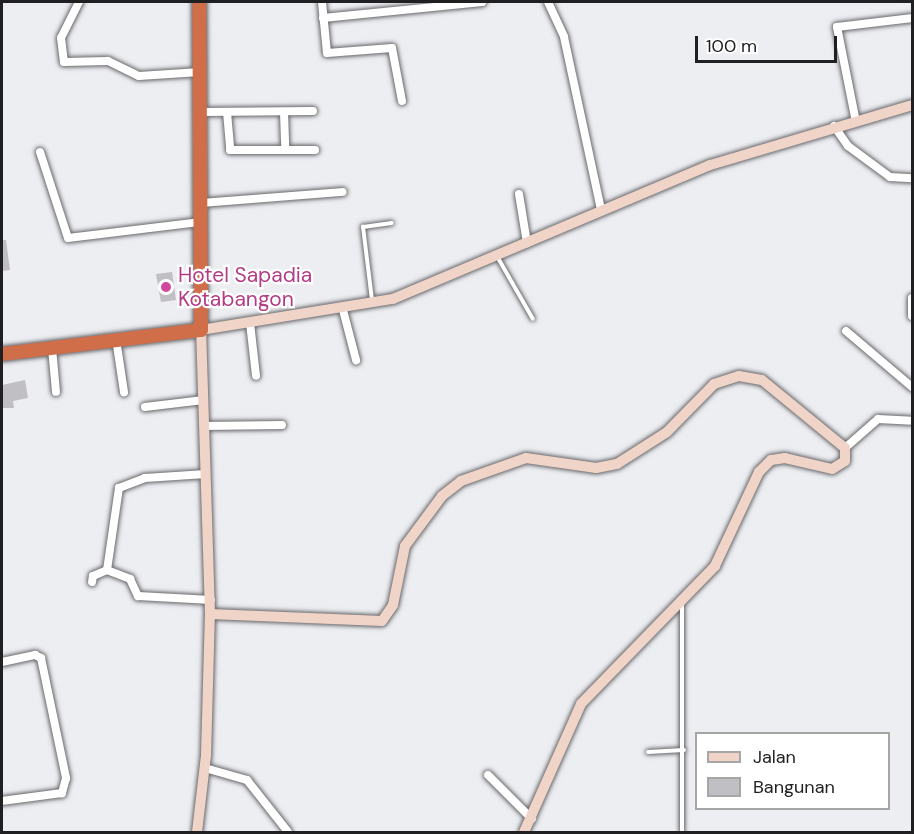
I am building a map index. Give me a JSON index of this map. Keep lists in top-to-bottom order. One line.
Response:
{"places":["Hotel Sapadia Kotabangon"],"legend":["Jalan","Bangunan"],"scale_bar":"100 m"}
